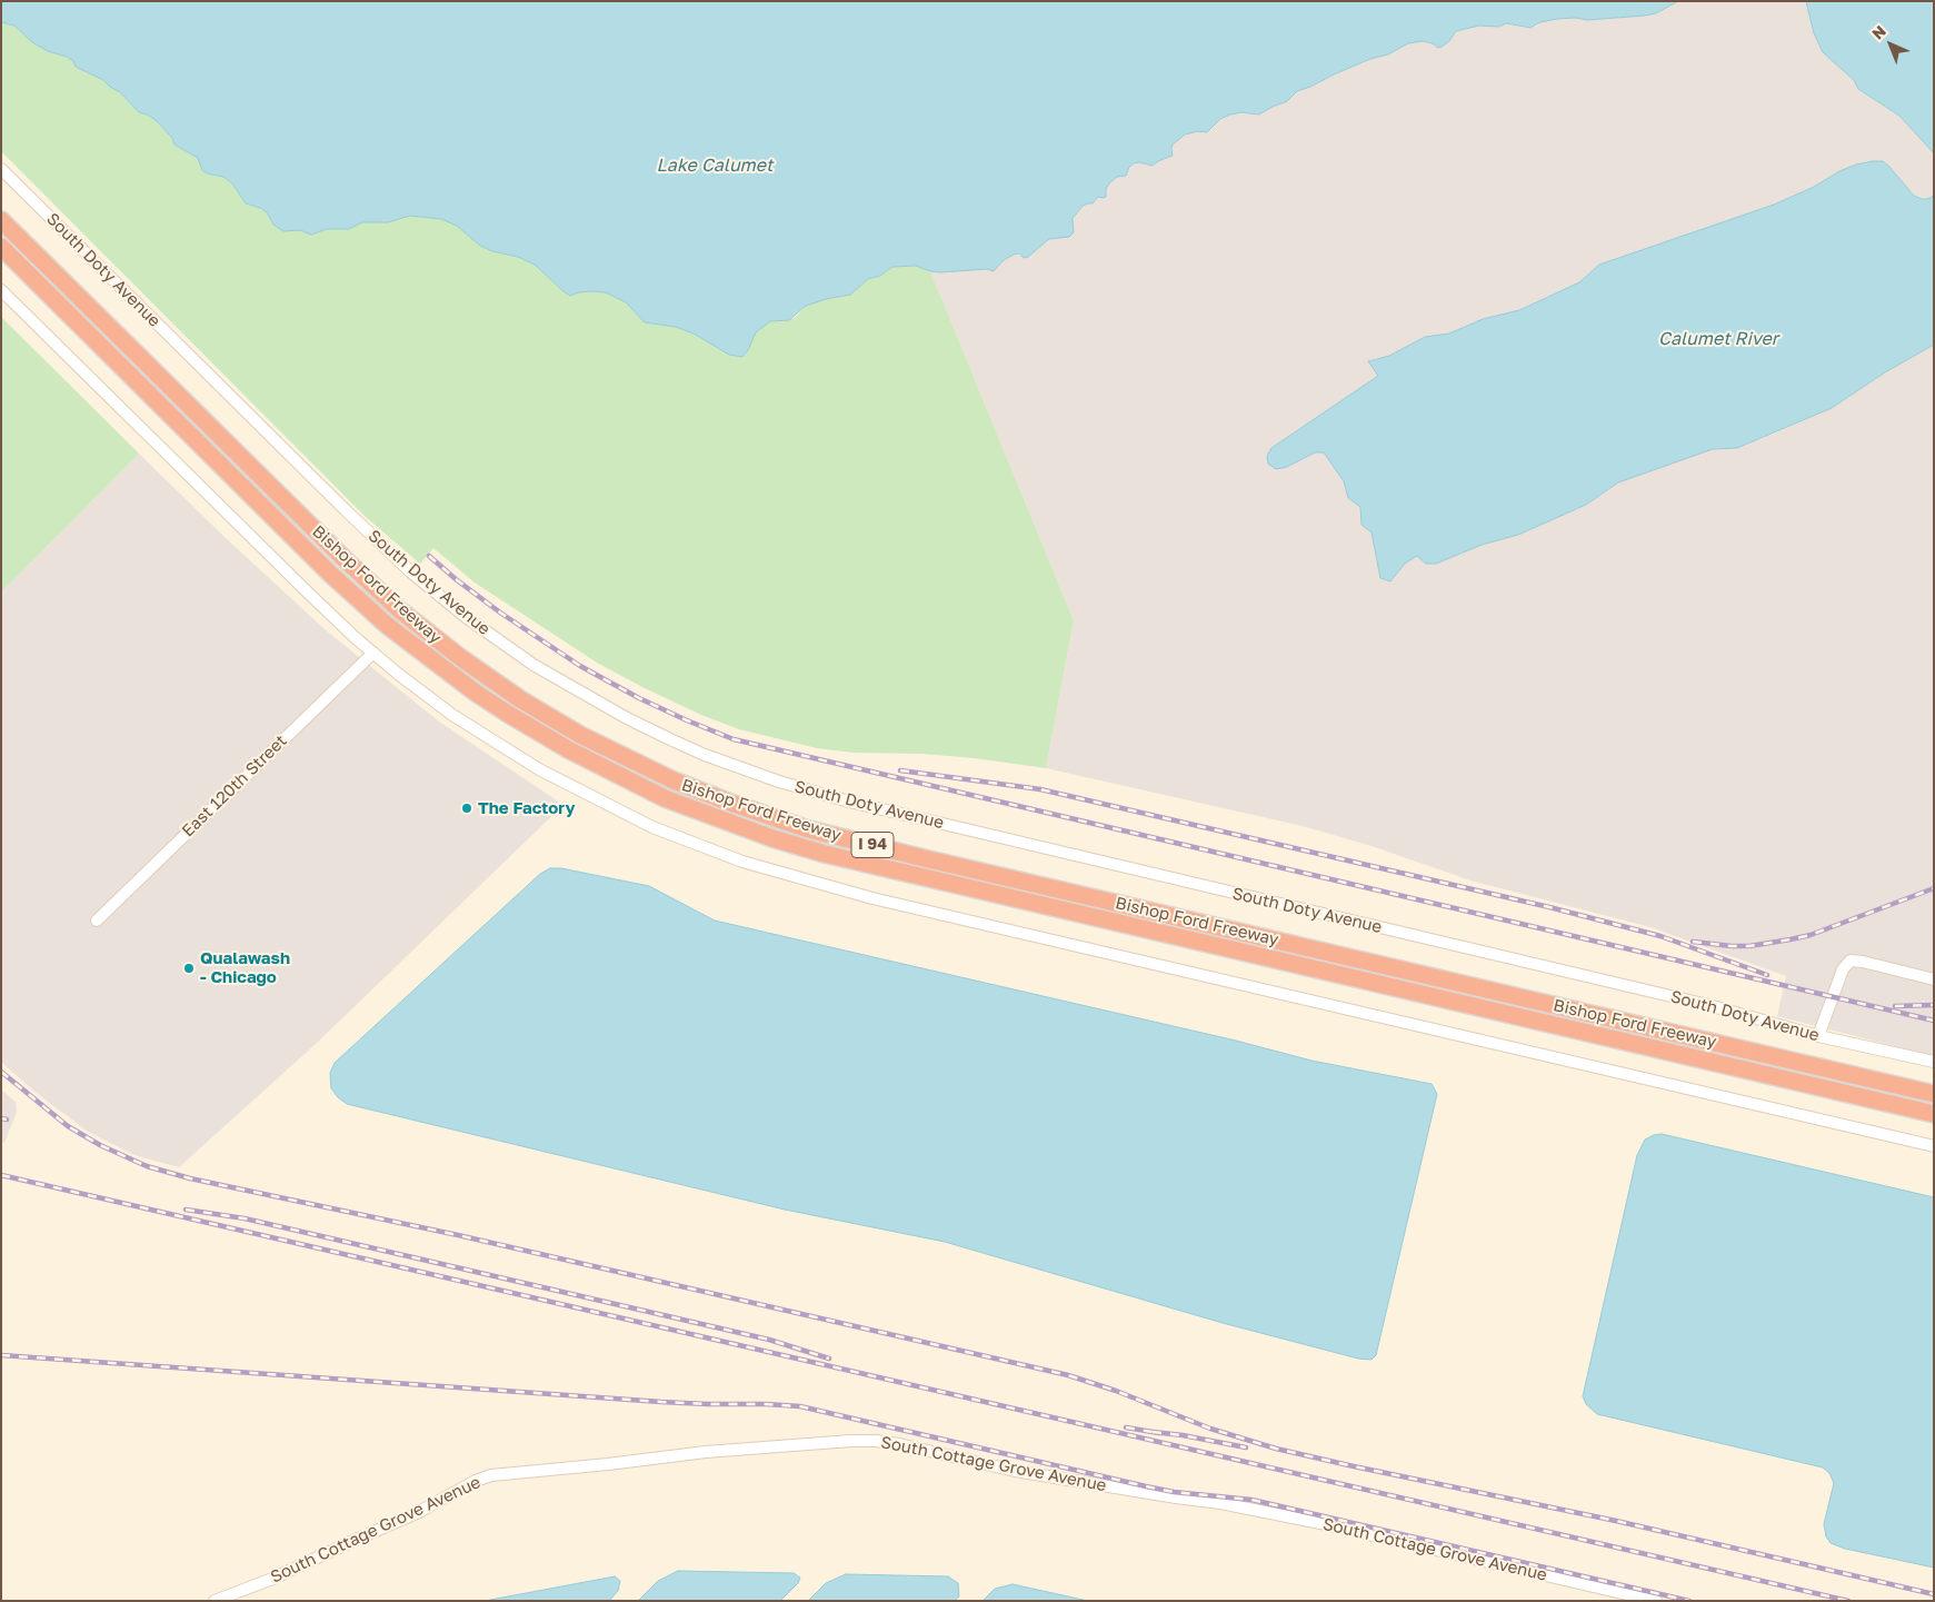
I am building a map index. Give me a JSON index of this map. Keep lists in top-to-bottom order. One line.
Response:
{"streets":{"highway":["Bishop Ford Freeway","I 94"],"street":["South Doty Avenue","East 120th Street","South Cottage Grove Avenue"]},"water":["Lake Calumet","Calumet River"],"places":["The Factory","Qualawash - Chicago"],"north":"top left"}
